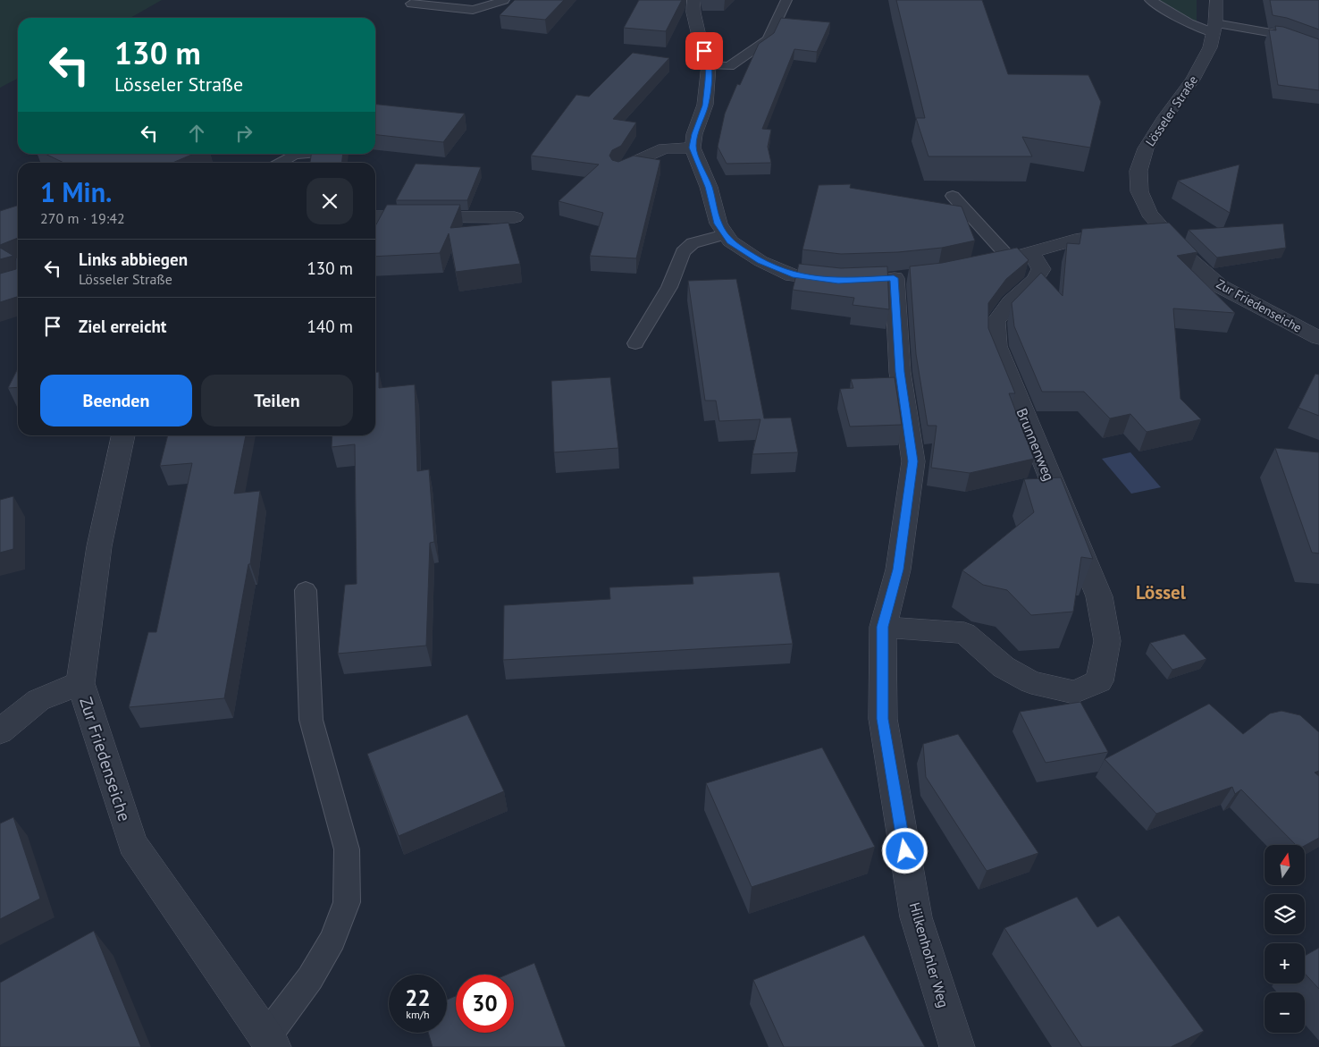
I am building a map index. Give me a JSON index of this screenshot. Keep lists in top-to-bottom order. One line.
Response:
{"streets":{"street":["Lösseler Straße","Zur Friedenseiche","Brunnenweg","Hilkenhohler Weg"]},"crossings":[["Lösseler Straße","Zur Friedenseiche"],["Brunnenweg","Hilkenhohler Weg"]],"districts":["Lössel"],"north":"top","page":{"turn":["130 m","Lösseler Straße"],"heading":["1 Min.","270 m · 19:42"],"list":[{"name":"Links abbiegen","note":"Lösseler Straße","value":"130 m"},{"name":"Ziel erreicht","value":"140 m"}],"buttons":["Beenden","Teilen"],"map_buttons":["+","−"],"speed":"22 km/h","limit":"30"}}
